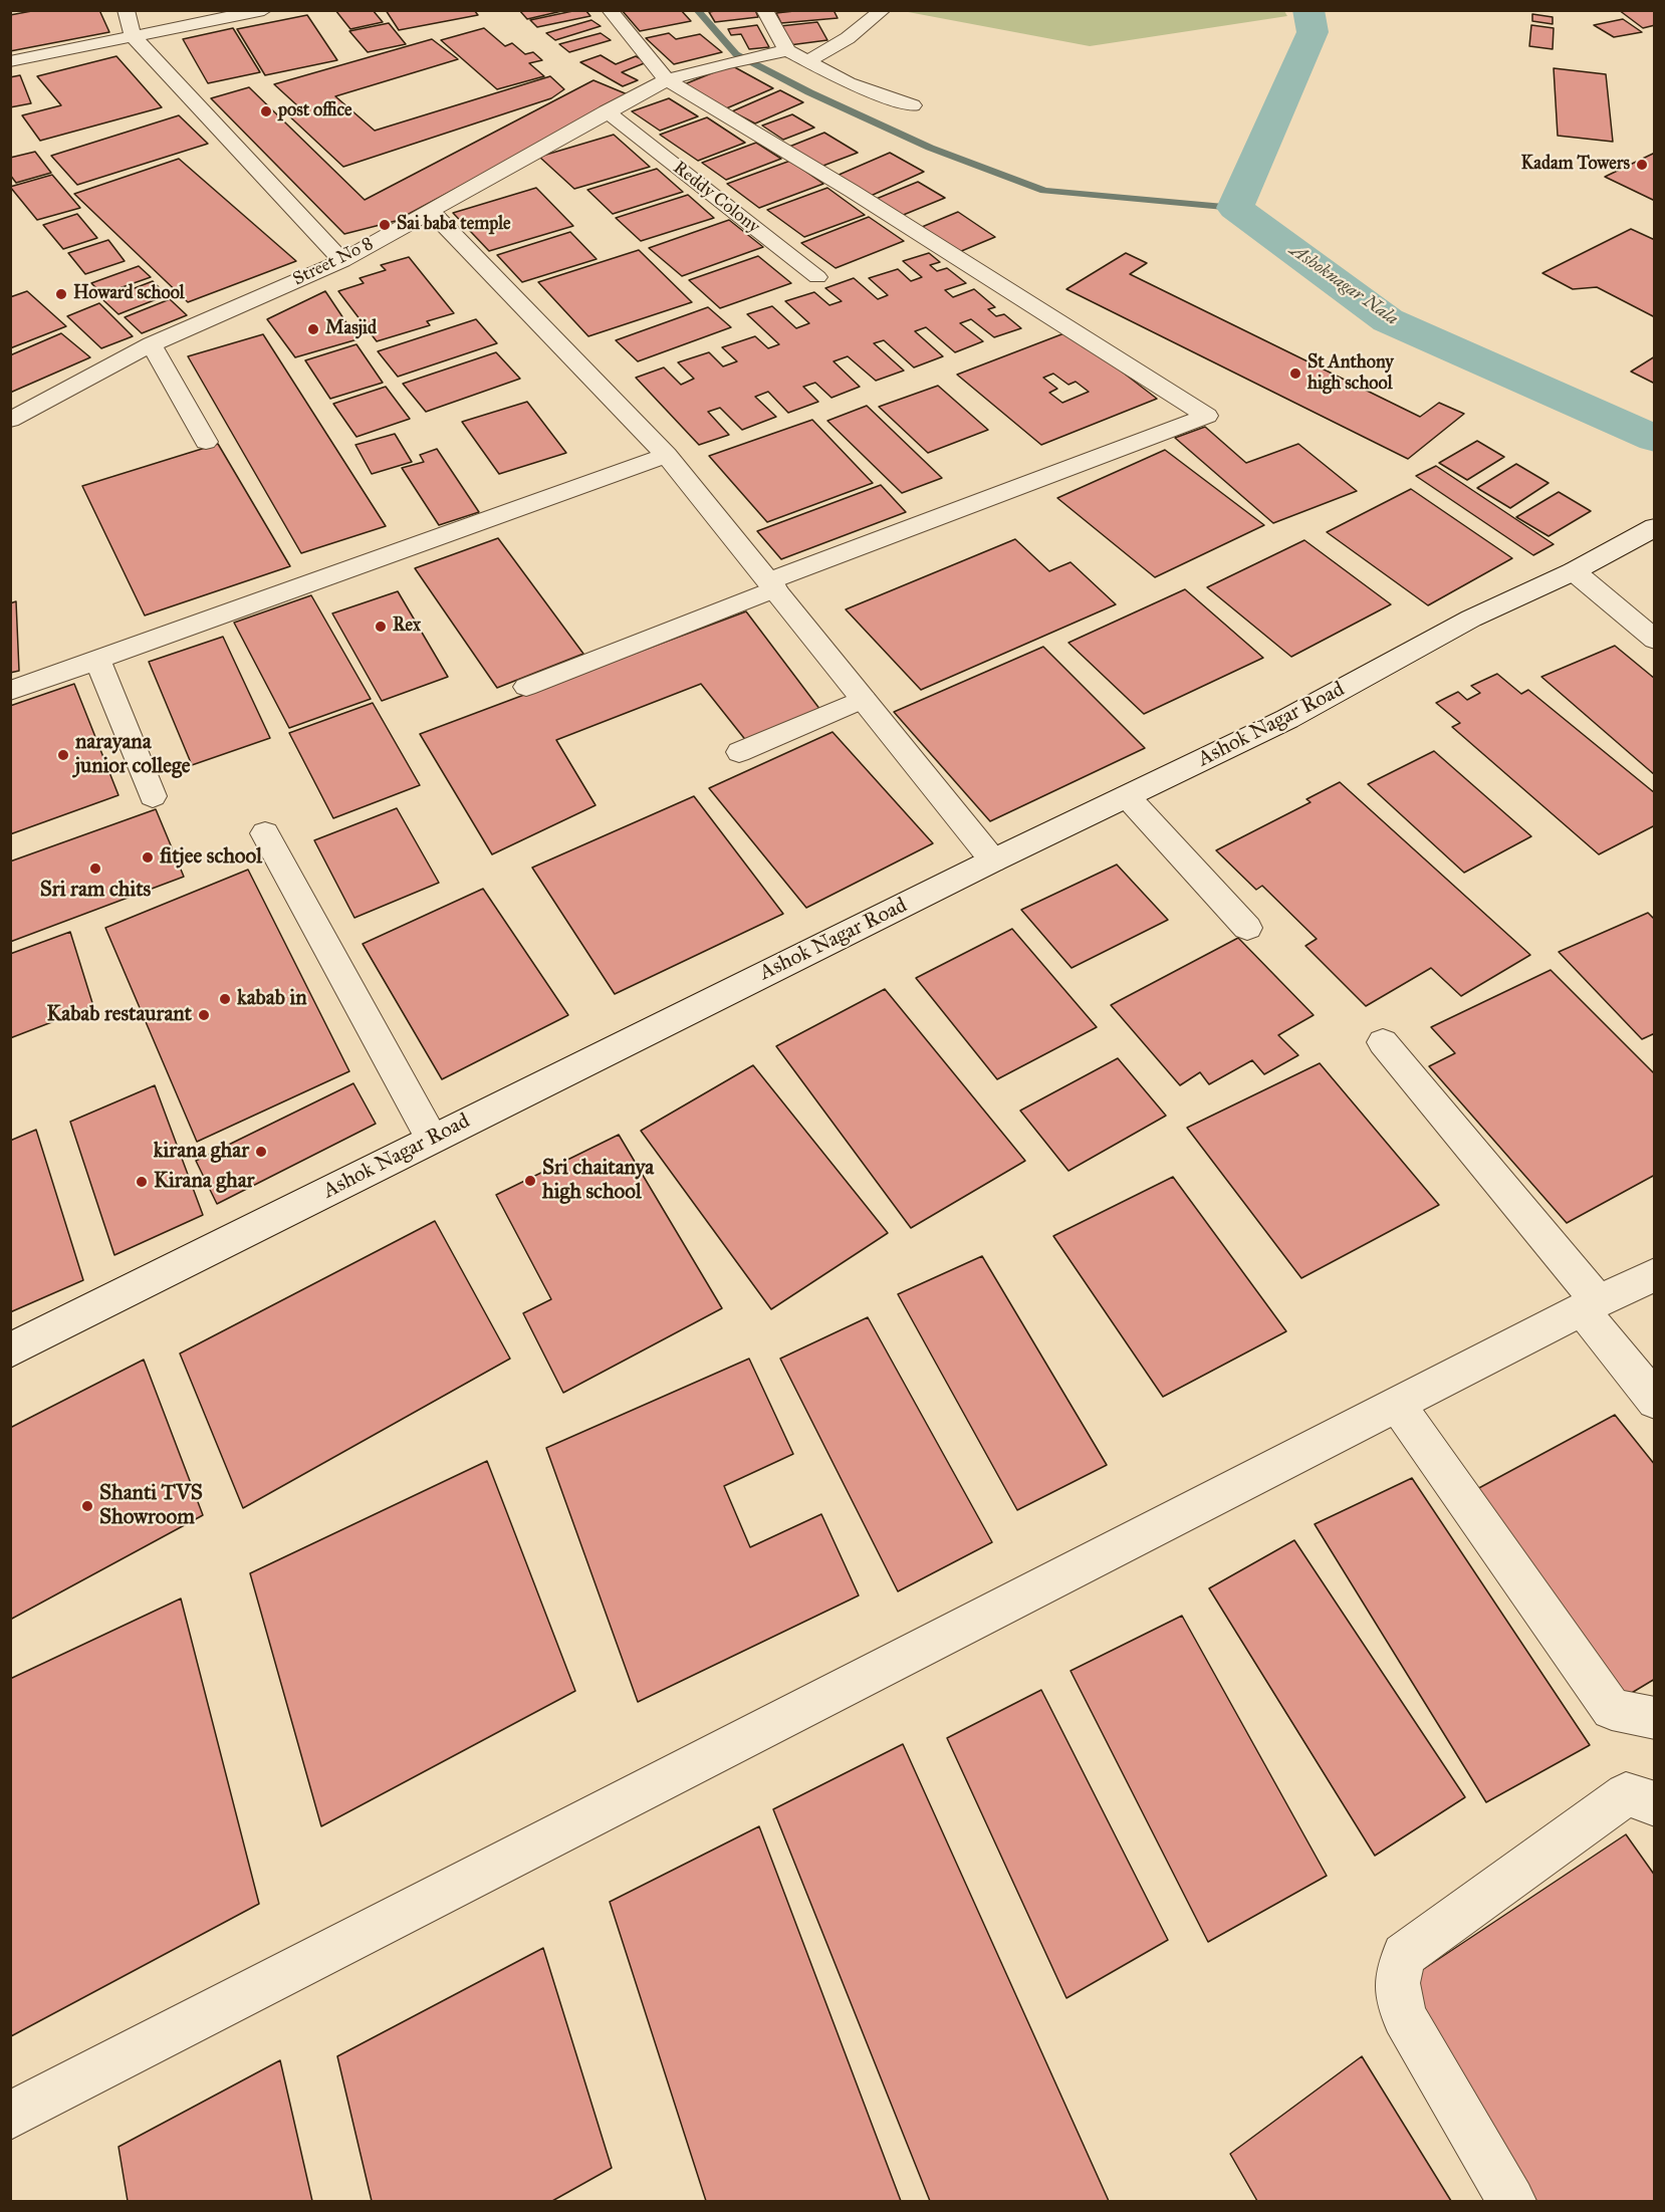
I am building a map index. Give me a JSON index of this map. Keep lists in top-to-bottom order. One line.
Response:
{"streets":{"street":["Street No 8","Ashok Nagar Road"],"lane":["Reddy Colony"]},"crossings":[["Reddy Colony","Street No 8"]],"water":["Ashoknagar Nala"],"places":["post office","Kadam Towers","Sai baba temple","Howard school","Masjid","St Anthony high school","Rex","narayana junior college","fitjee school","Sri ram chits","kabab in","Kabab restaurant","kirana ghar","Sri chaitanya high school","Kirana ghar","Shanti TVS Showroom"]}
